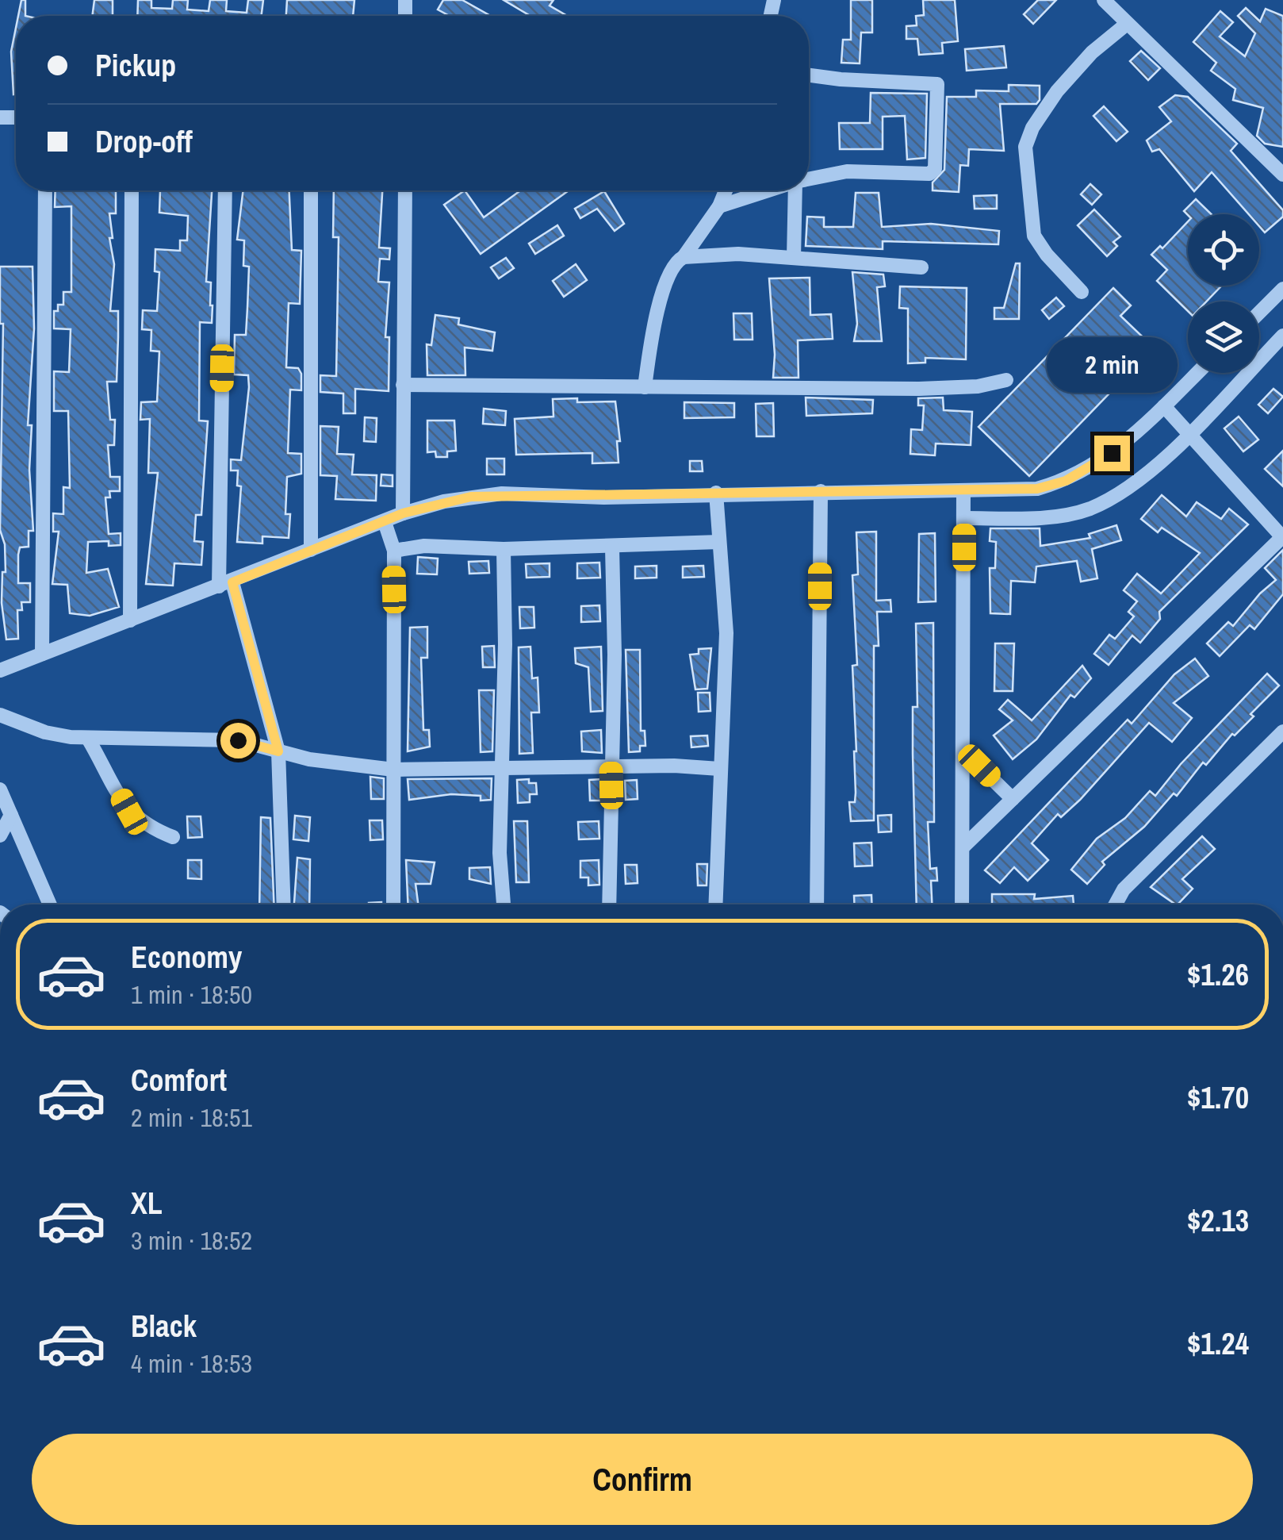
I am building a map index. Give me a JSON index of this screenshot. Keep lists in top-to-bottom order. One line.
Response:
{"page":{"banner":["Pickup","Drop-off"],"bubble":"2 min","list":[{"name":"Economy","note":"1 min · 18:50","value":"$1.26"},{"name":"Comfort","note":"2 min · 18:51","value":"$1.70"},{"name":"XL","note":"3 min · 18:52","value":"$2.13"},{"name":"Black","note":"4 min · 18:53","value":"$1.24"}],"buttons":"Confirm"}}
